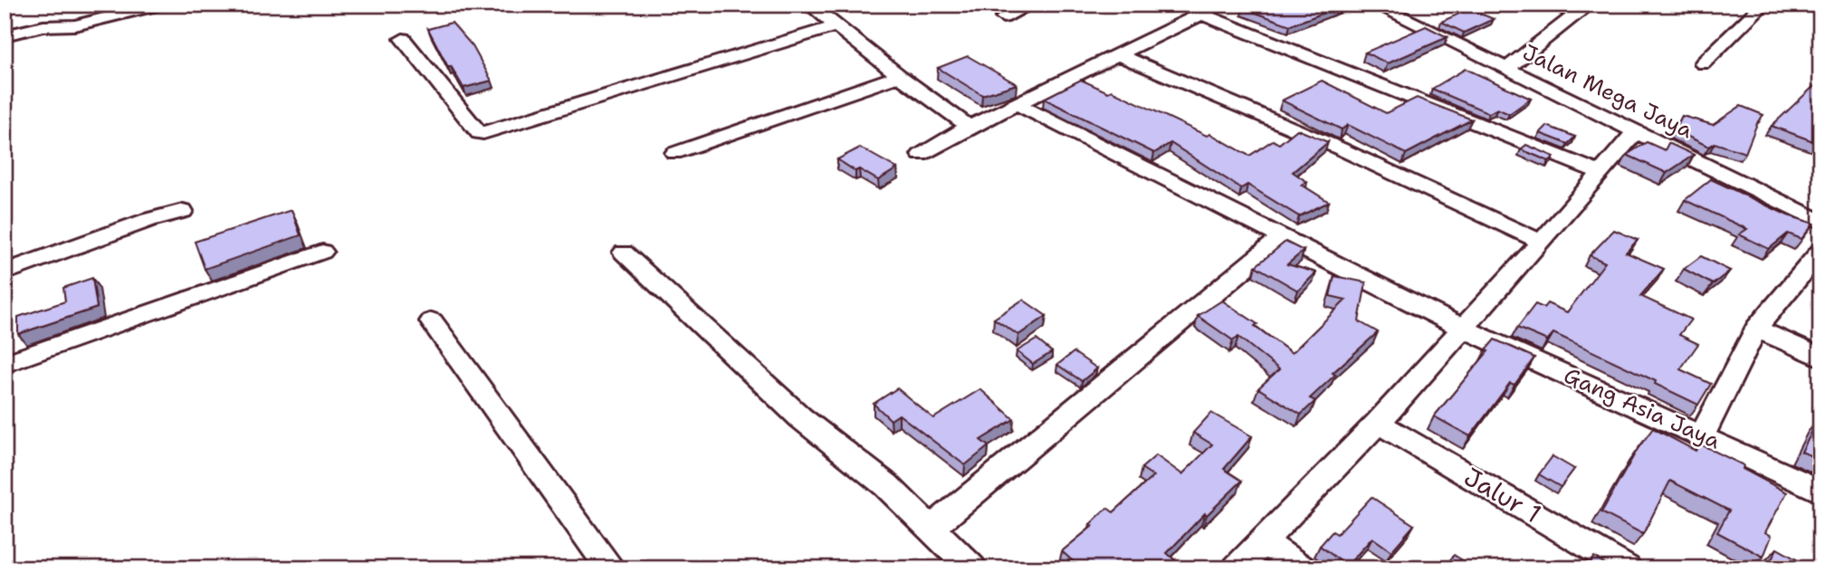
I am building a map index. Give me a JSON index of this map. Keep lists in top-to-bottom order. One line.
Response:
{"streets":{"street":["Jalan Mega Jaya","Gang Asia Jaya","Jalur 1"]}}
